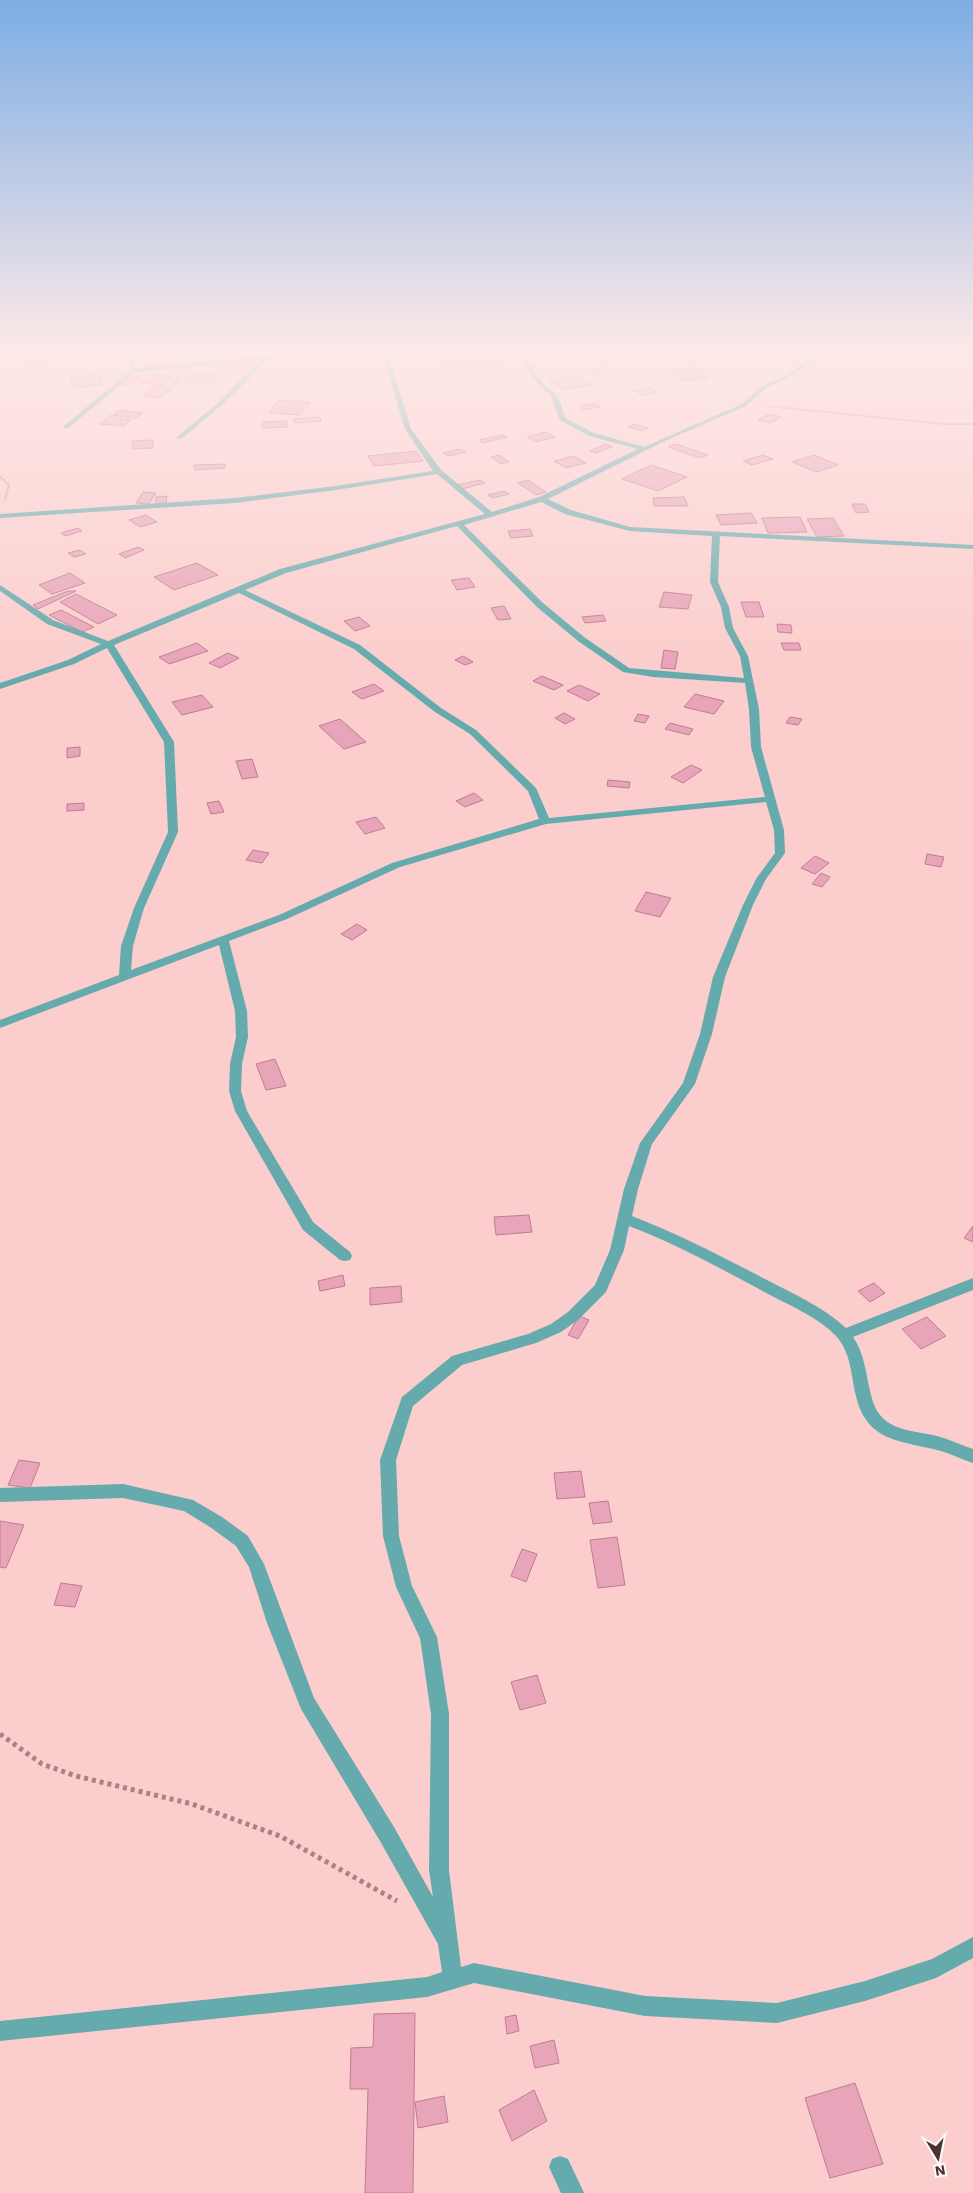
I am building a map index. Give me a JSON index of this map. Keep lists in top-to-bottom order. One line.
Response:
{"north":"bottom"}
